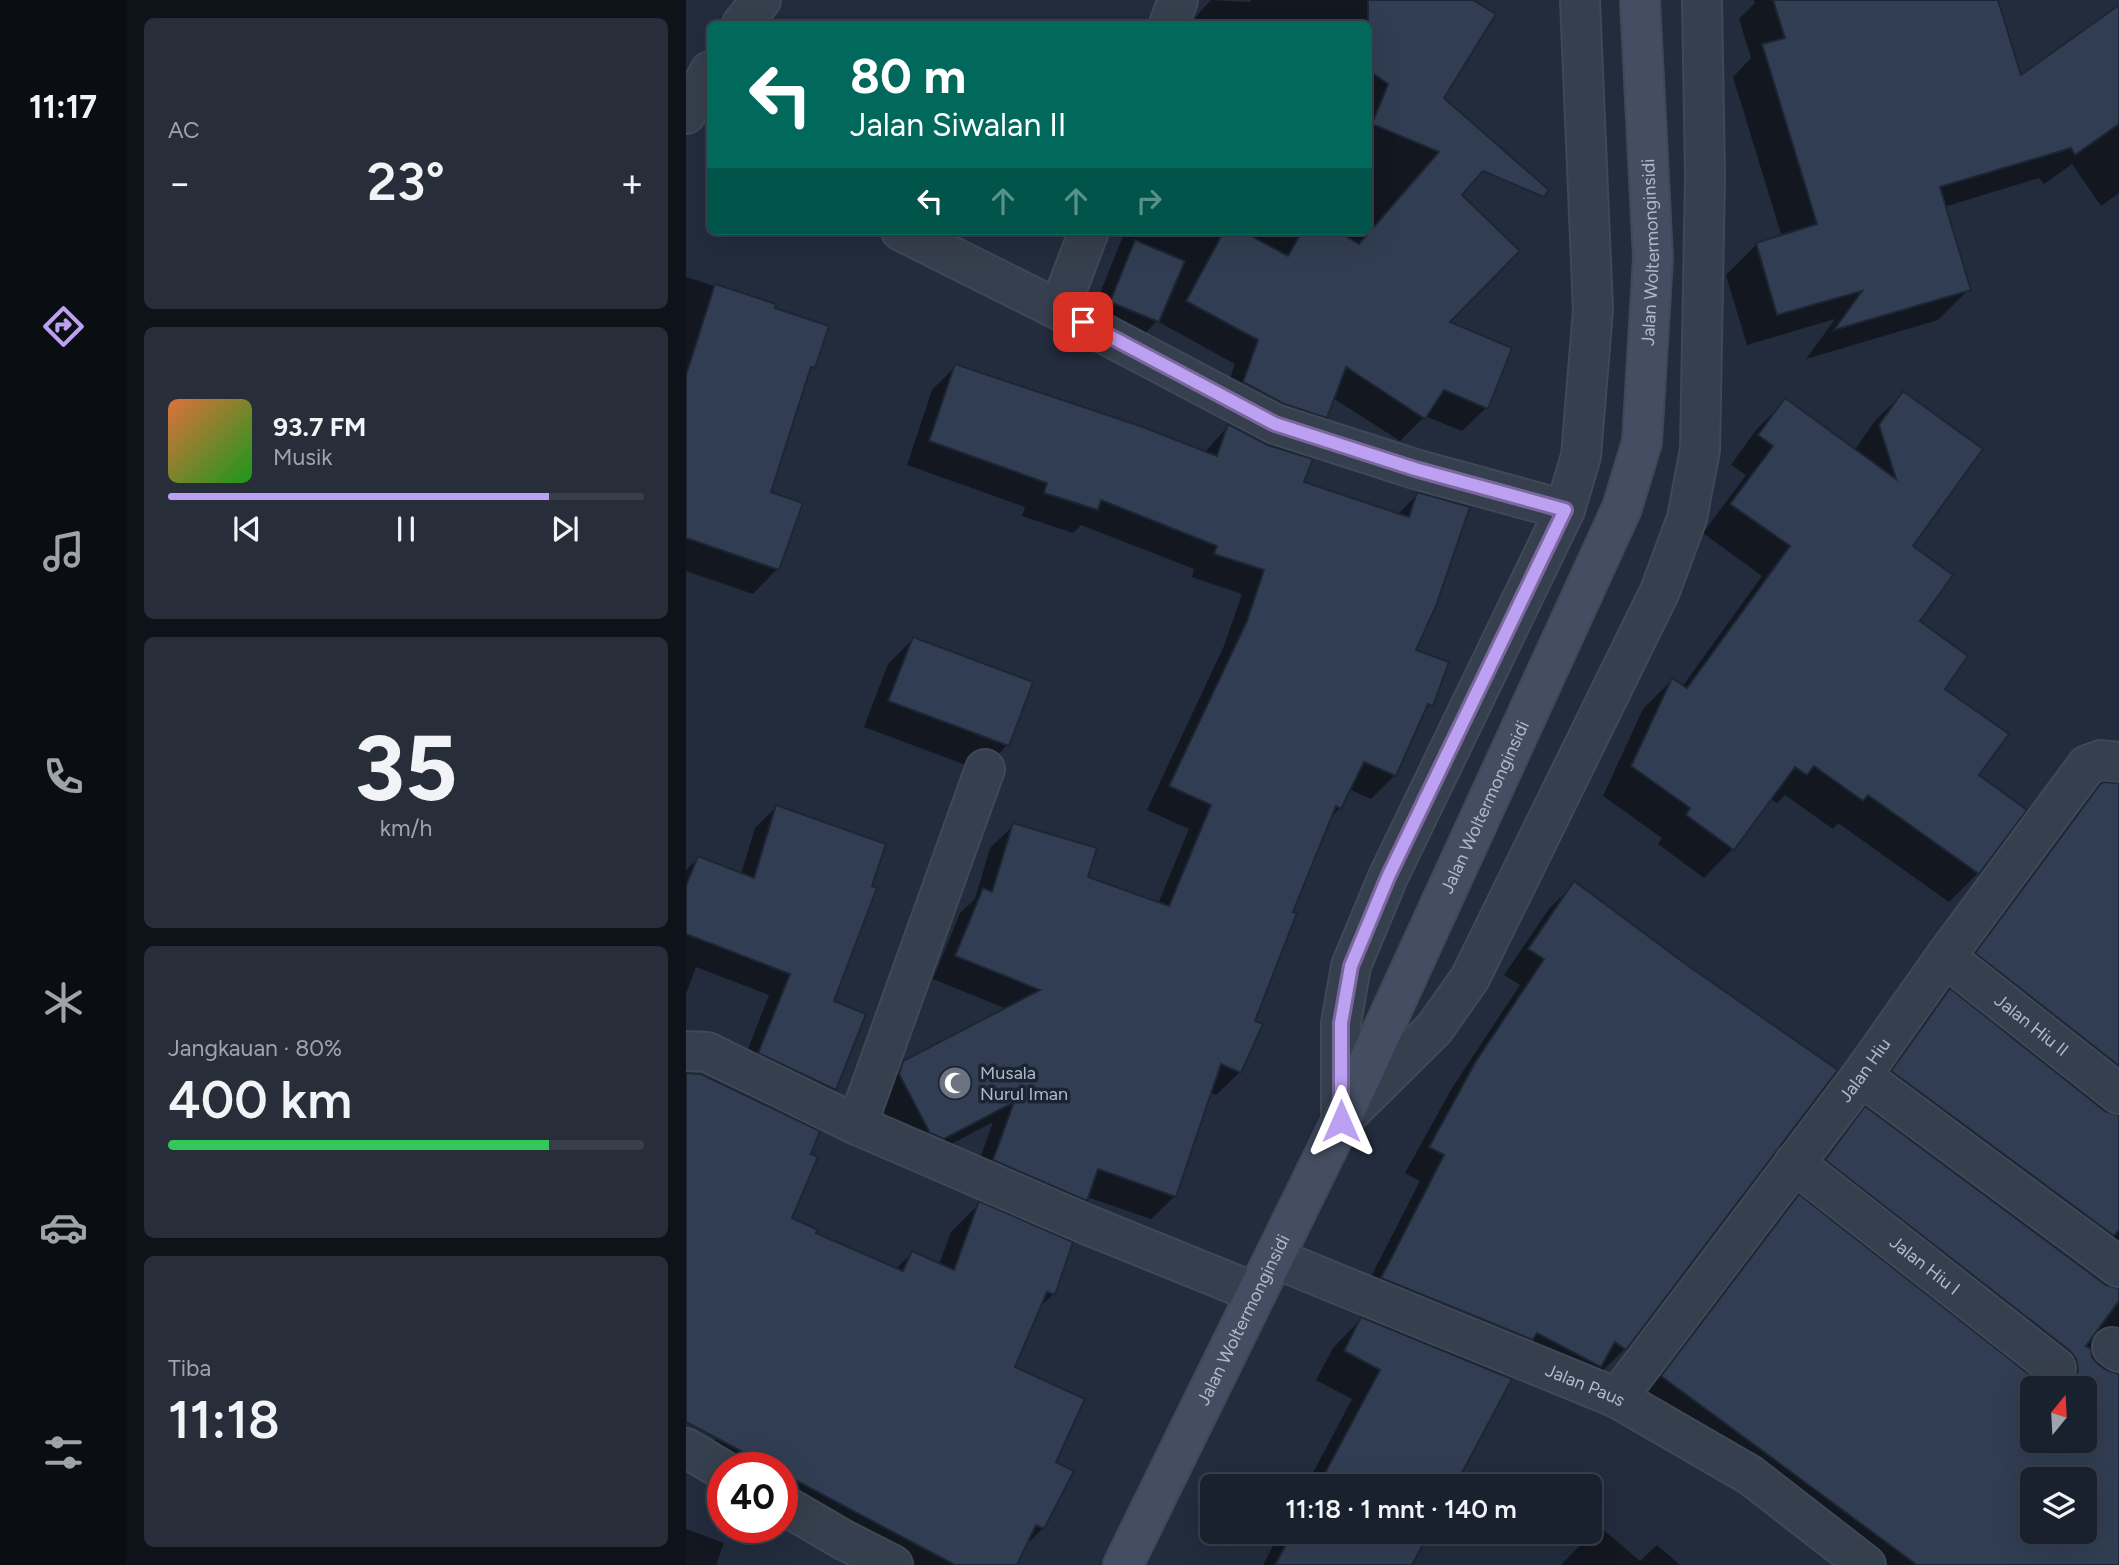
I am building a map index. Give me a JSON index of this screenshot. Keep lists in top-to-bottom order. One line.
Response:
{"streets":{"main road":["Jalan Woltermonginsidi"],"street":["Jalan Hiu II","Jalan Hiu","Jalan Hiu I","Jalan Paus"]},"crossings":[["Jalan Woltermonginsidi","Jalan Paus"],["Jalan Hiu II","Jalan Hiu"],["Jalan Hiu","Jalan Hiu I"],["Jalan Hiu","Jalan Paus"]],"places":{"mosque":["Musala Nurul Iman"]},"north":"top","page":{"tabs":"11:17","tile":["AC",["35","km/h"],["Jangkauan · 80%","400 km"],["Tiba","11:18"]],"turn":["80 m","Jalan Siwalan II"],"heat":["−","23°","+"],"song":["93.7 FM","Musik"],"limit":"40","trip":"11:18 · 1 mnt · 140 m"}}
